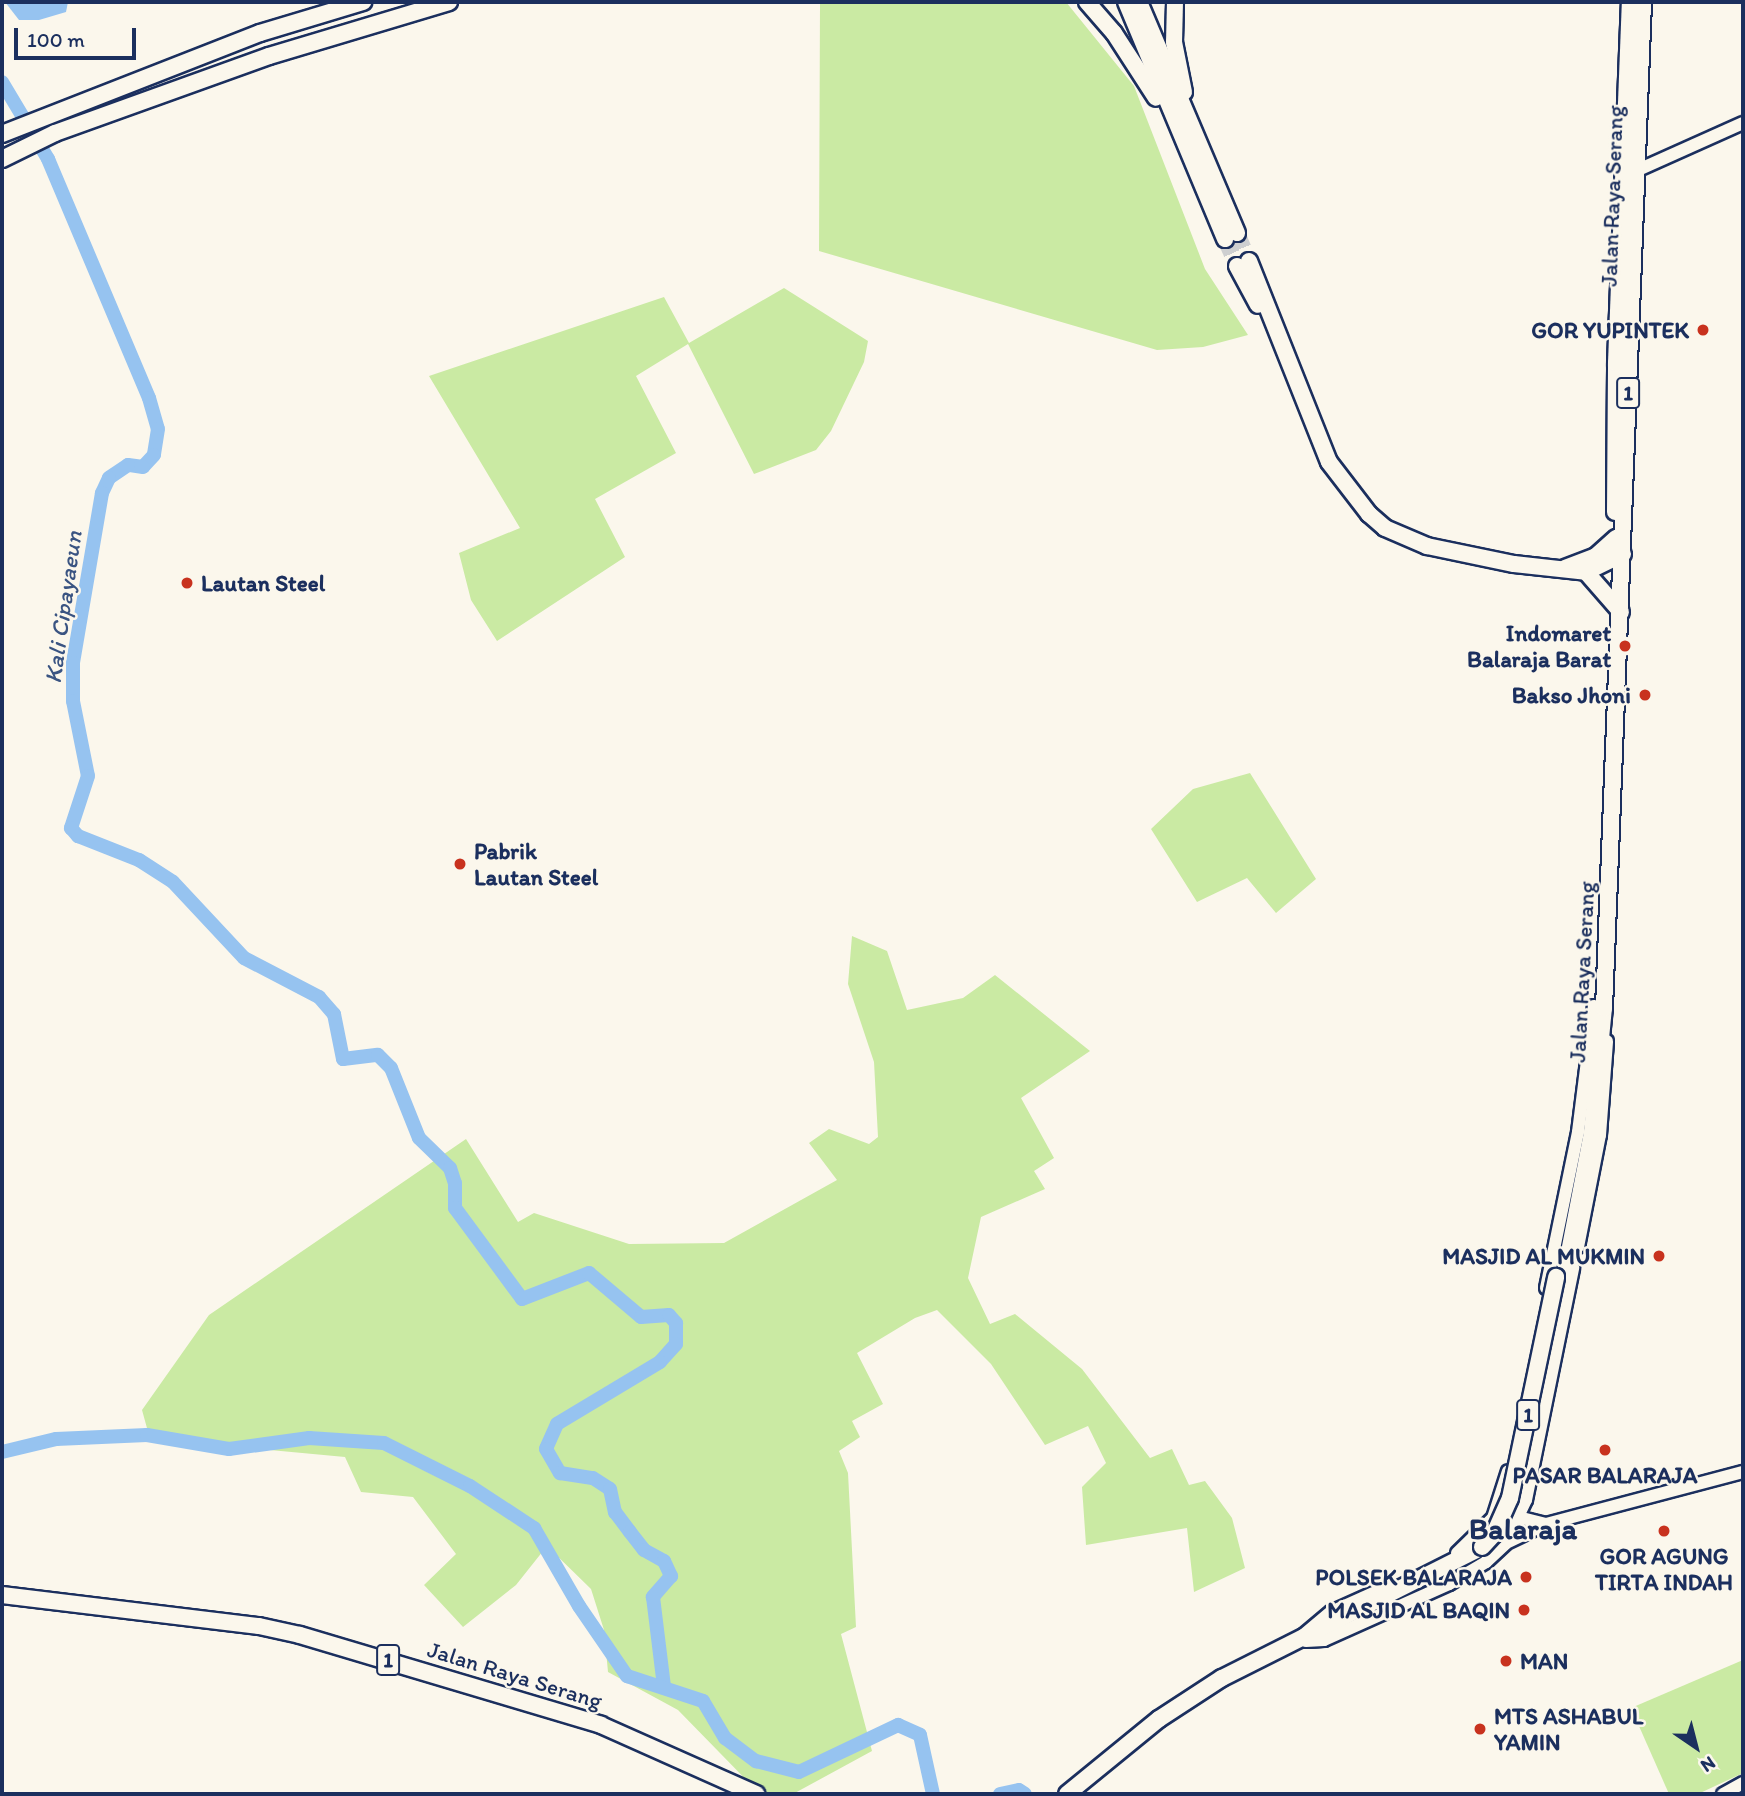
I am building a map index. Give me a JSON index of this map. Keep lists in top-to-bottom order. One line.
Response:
{"streets":{"highway":["Jalan Raya Serang","1"]},"districts":["Balaraja"],"water":["Kali Cipayaeun"],"places":["GOR YUPINTEK","Lautan Steel","Indomaret Balaraja Barat","Bakso Jhoni","Pabrik Lautan Steel","MASJID AL MUKMIN","PASAR BALARAJA","GOR AGUNG TIRTA INDAH","POLSEK BALARAJA","MASJID AL BAQIN","MAN","MTS ASHABUL YAMIN"],"scale_bar":"100 m","north":"bottom right"}
